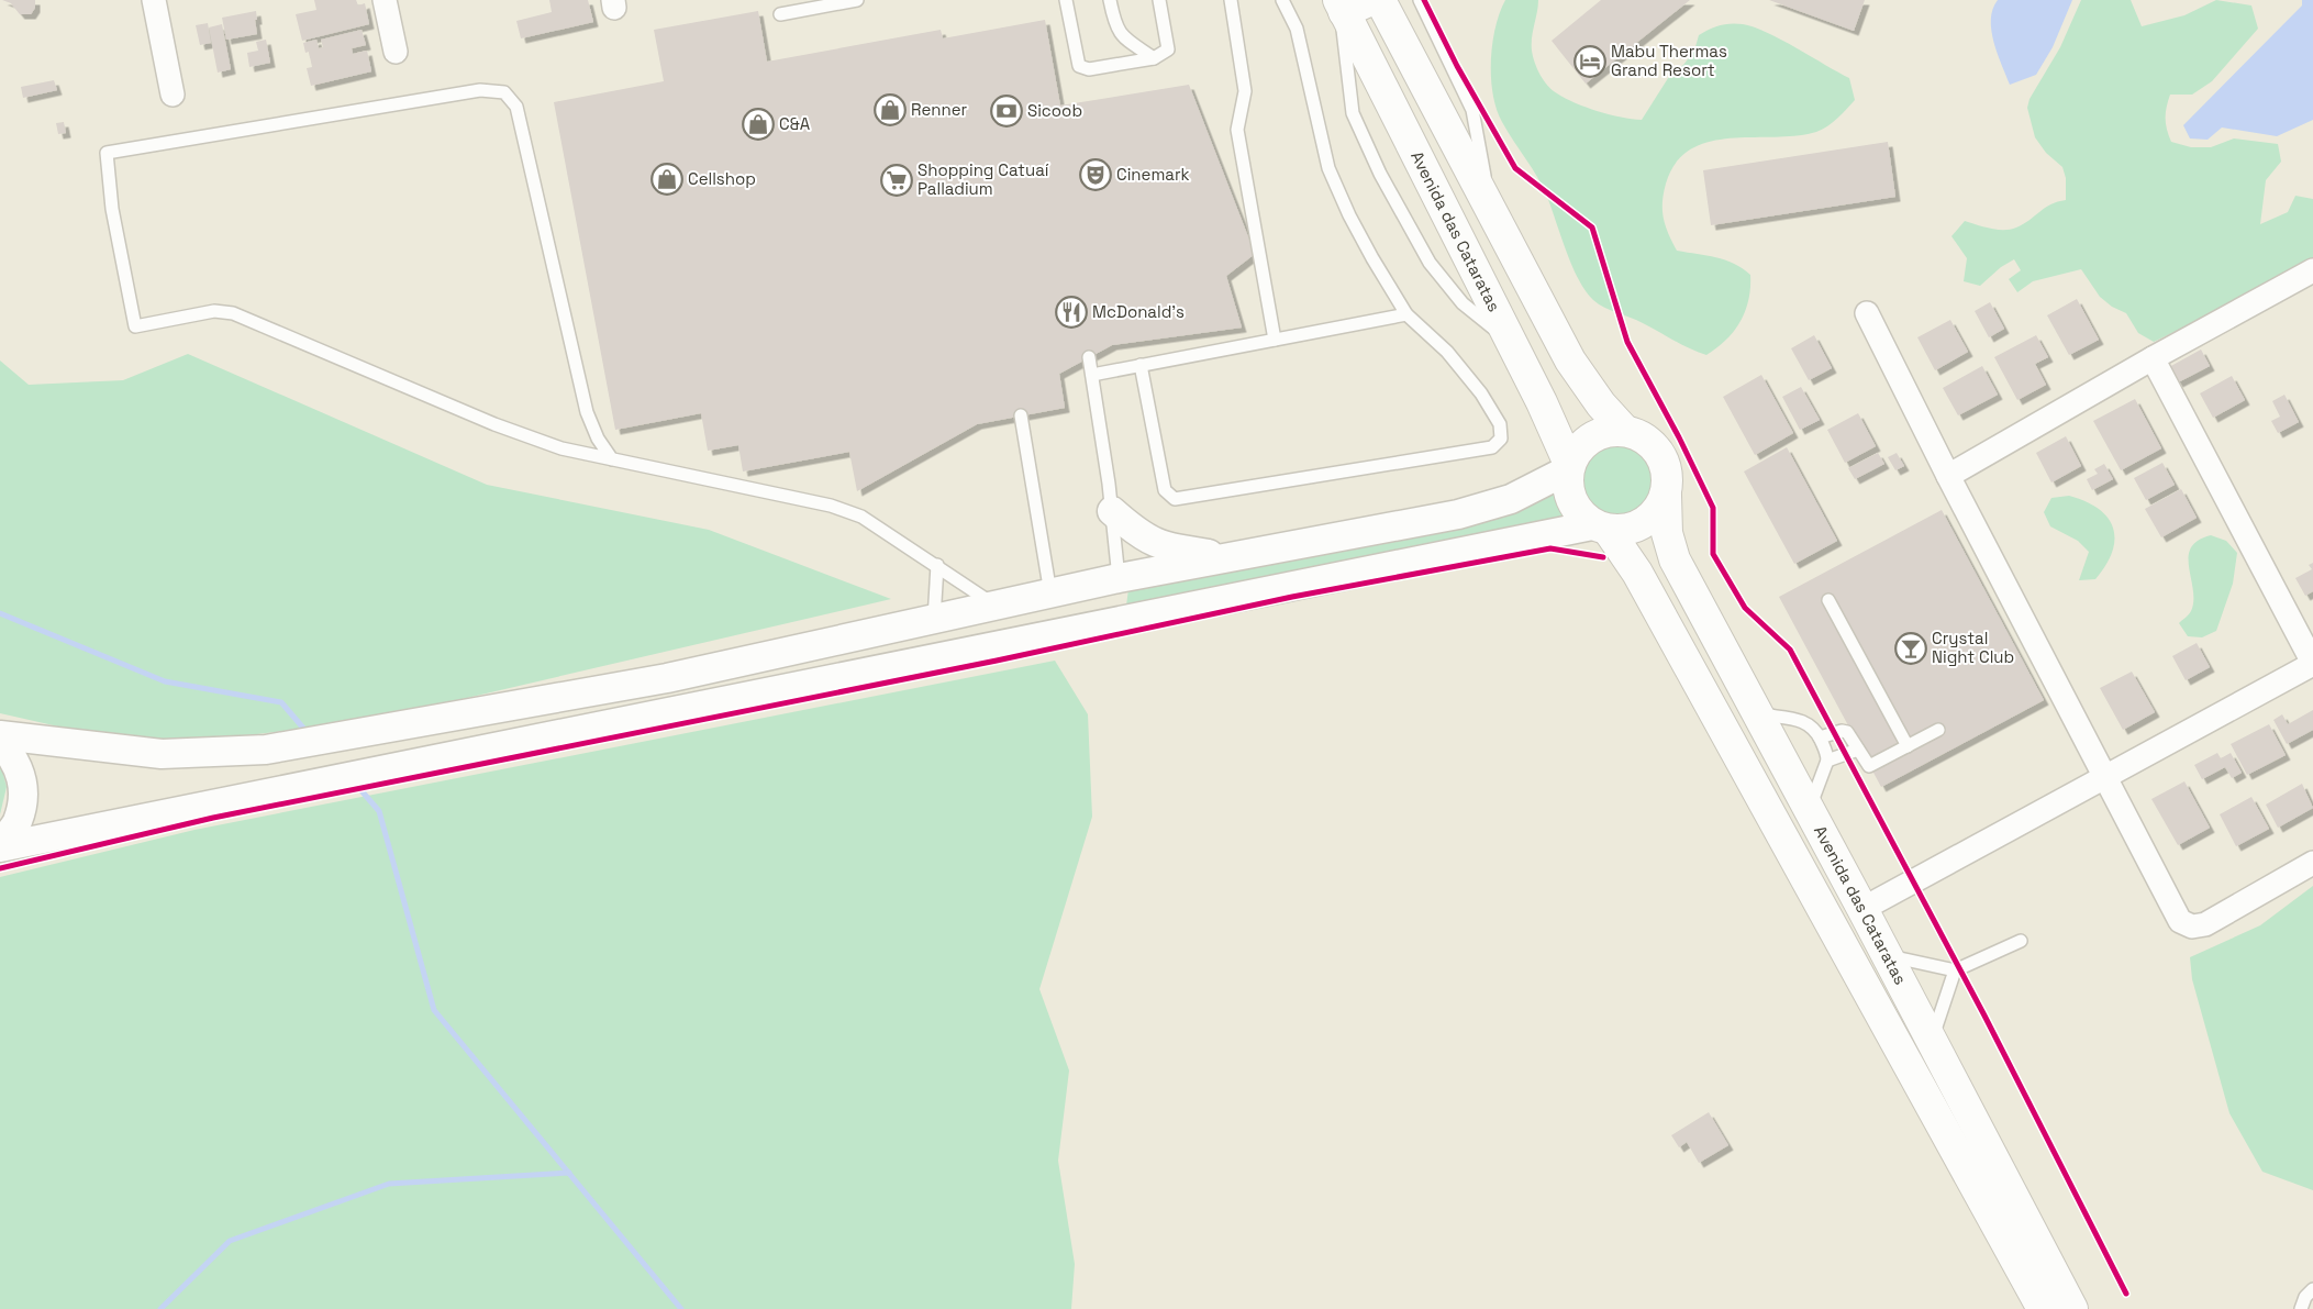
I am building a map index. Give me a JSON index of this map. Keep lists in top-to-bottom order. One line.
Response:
{"streets":{"main road":["Avenida das Cataratas"]},"places":{"hotel":["Mabu Thermas Grand Resort"],"shop":["Renner","C&A","Cellshop"],"bank":["Sicoob"],"theatre":["Cinemark"],"supermarket":["Shopping Catuaí Palladium"],"restaurant":["McDonald's"],"bar":["Crystal Night Club"]}}
